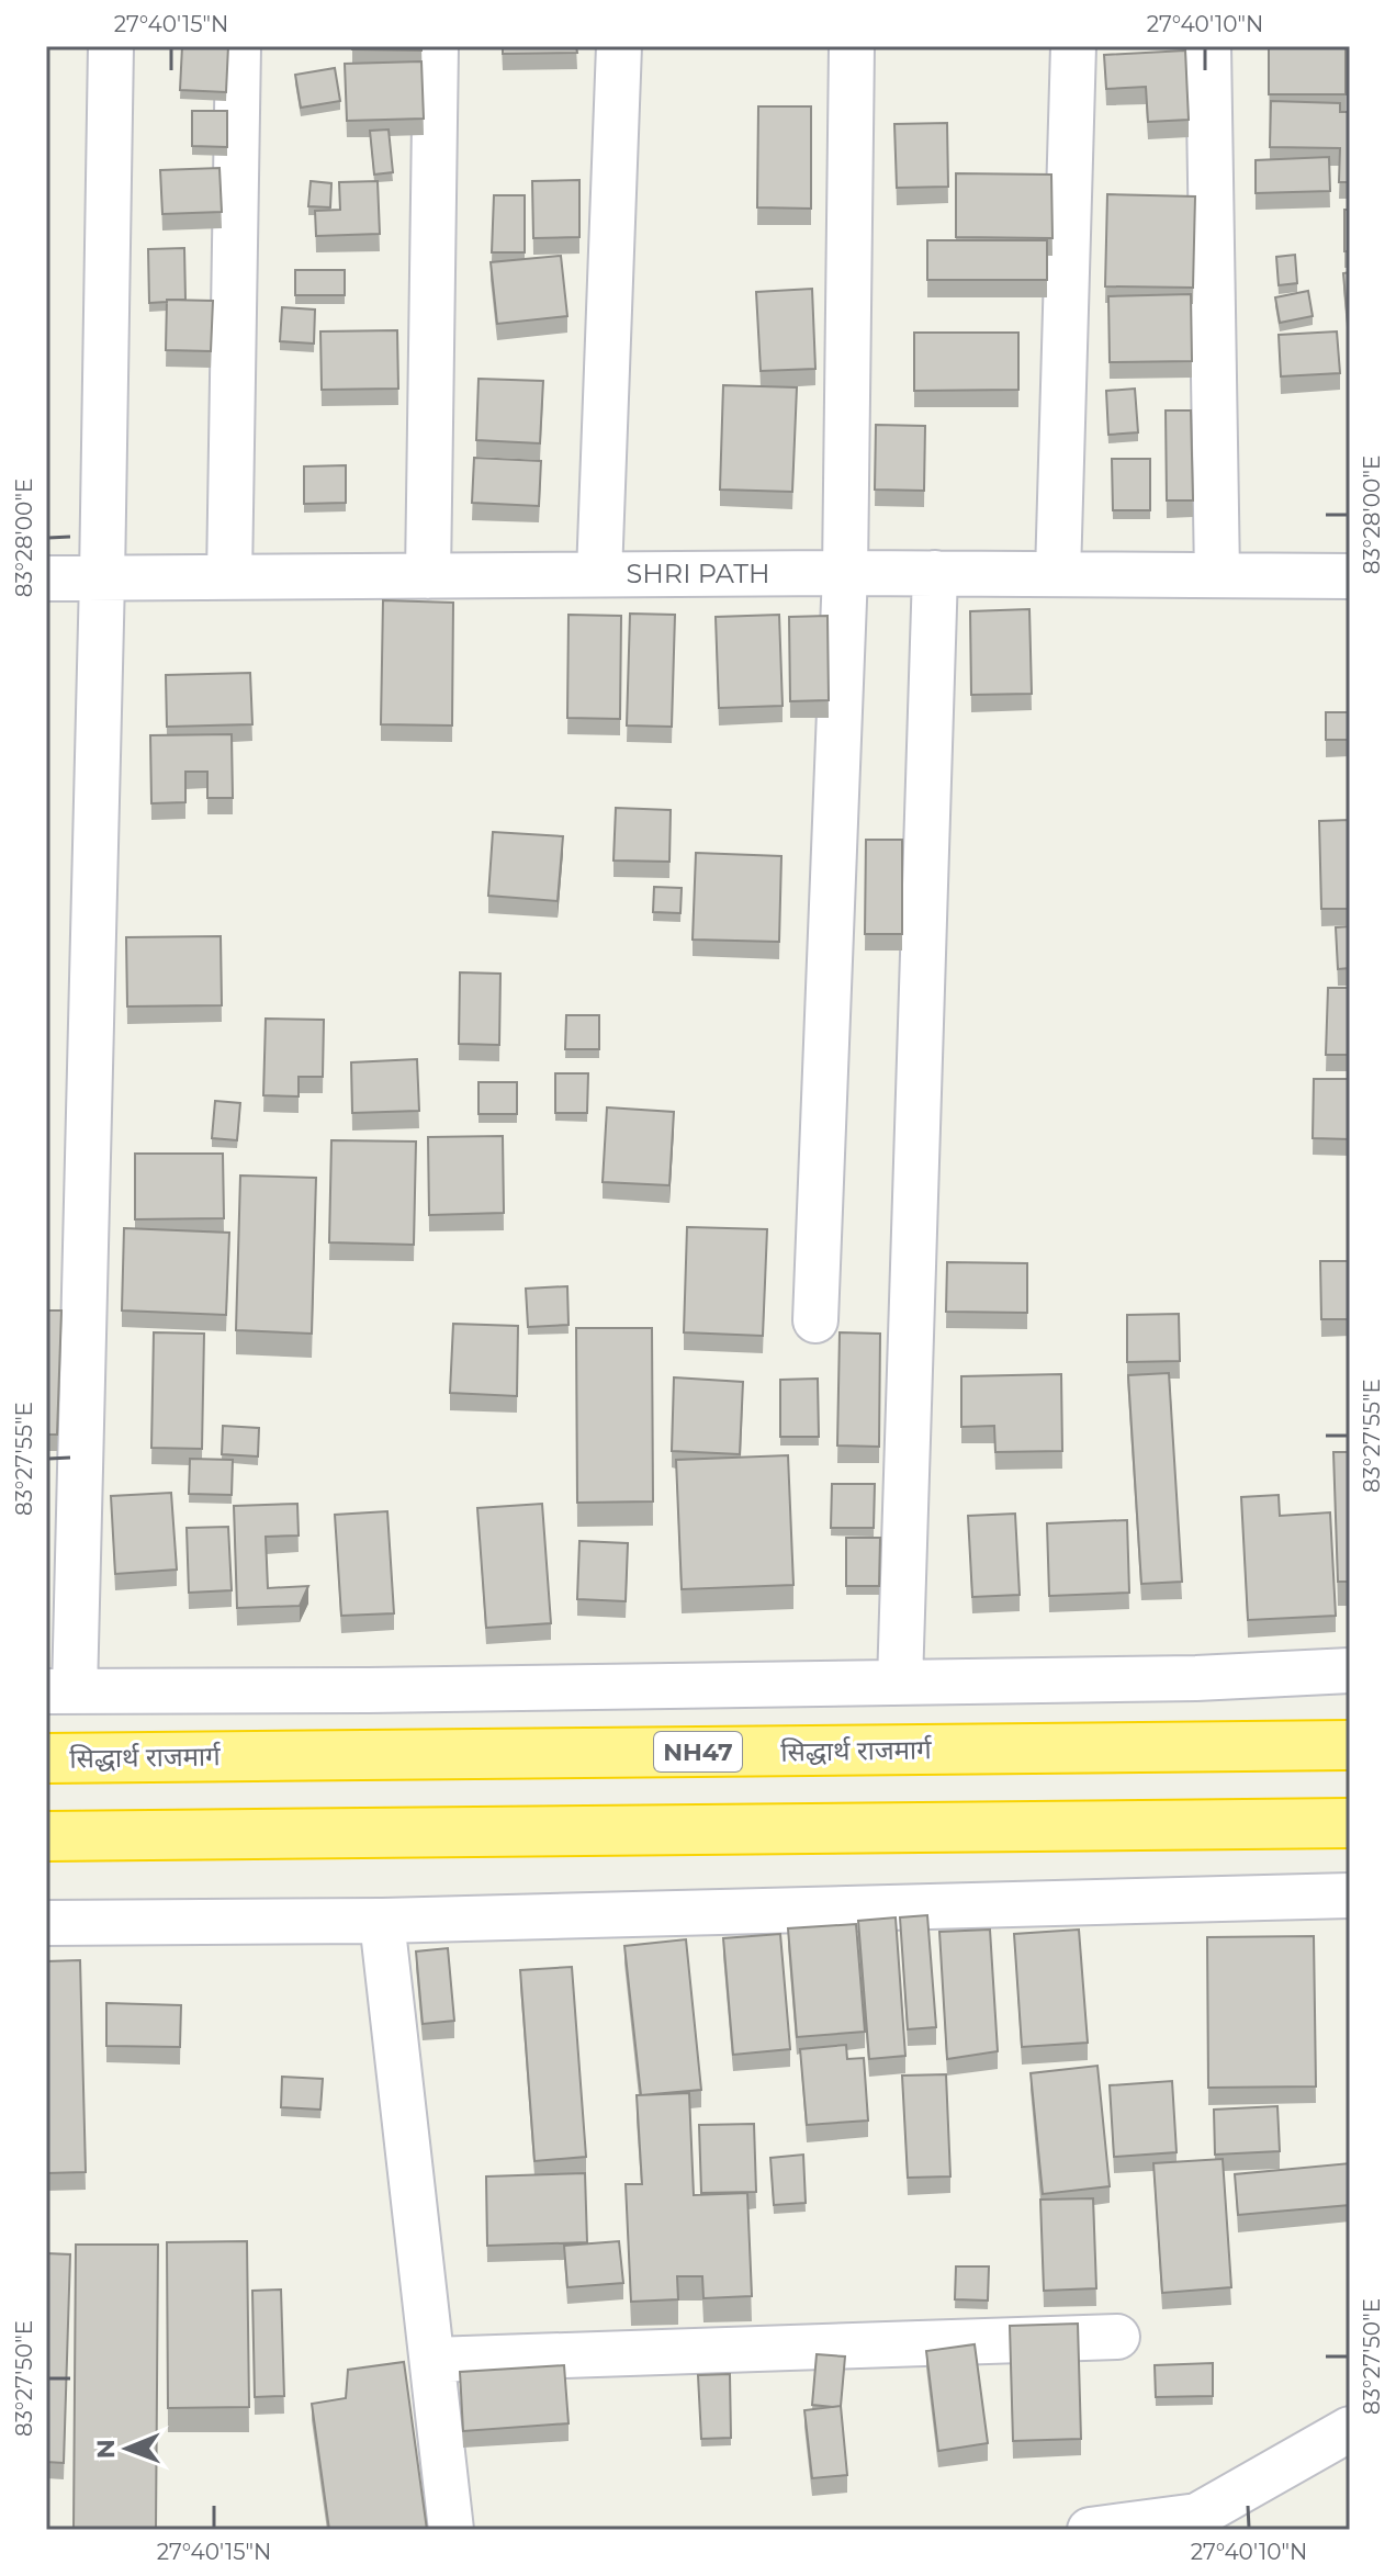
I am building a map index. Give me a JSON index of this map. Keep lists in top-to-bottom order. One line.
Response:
{"streets":{"highway":["सिद्धार्थ राजमार्ग","NH47"],"street":["SHRI PATH"]},"north":"left","coordinates":["27°40'15\"N","27°40'10\"N","83°28'00\"E","83°27'55\"E","83°27'50\"E"]}
